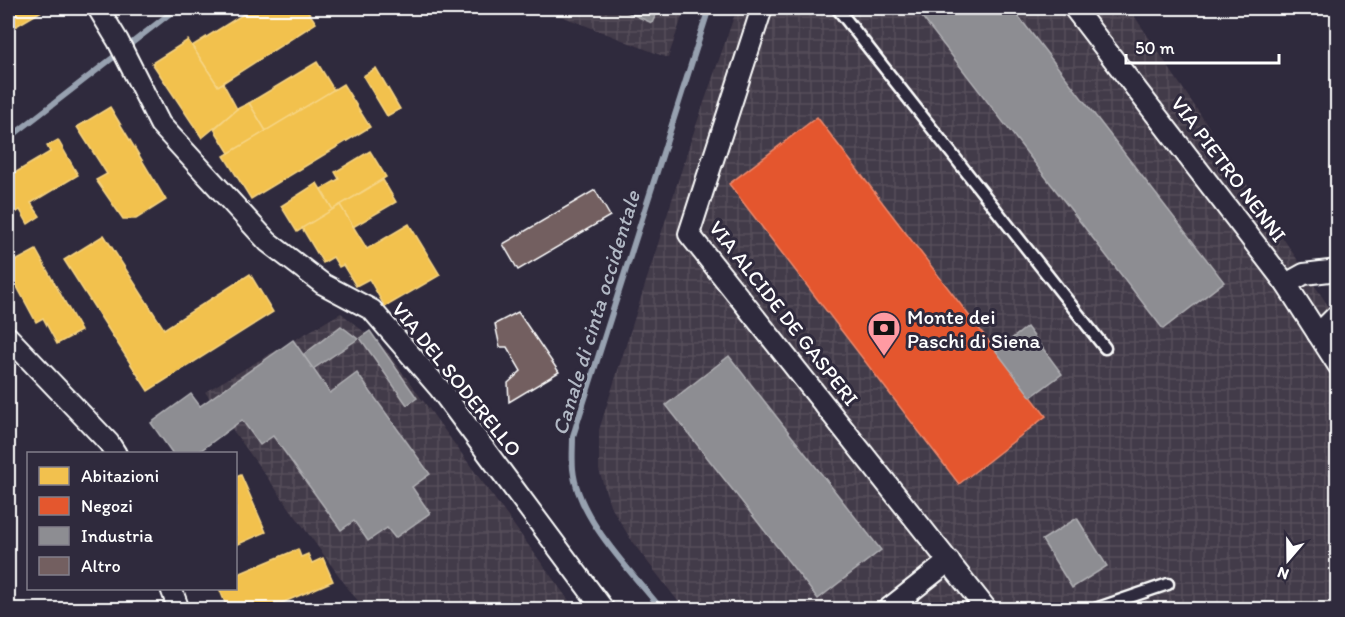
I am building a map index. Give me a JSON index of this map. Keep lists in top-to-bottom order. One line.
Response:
{"streets":{"street":["VIA PIETRO NENNI","VIA ALCIDE DE GASPERI","VIA DEL SODERELLO"]},"water":["Canale di cinta occidentale"],"places":{"bank":["Monte dei Paschi di Siena"]},"legend":["Abitazioni","Negozi","Industria","Altro"],"scale_bar":"50 m","north":"bottom"}
